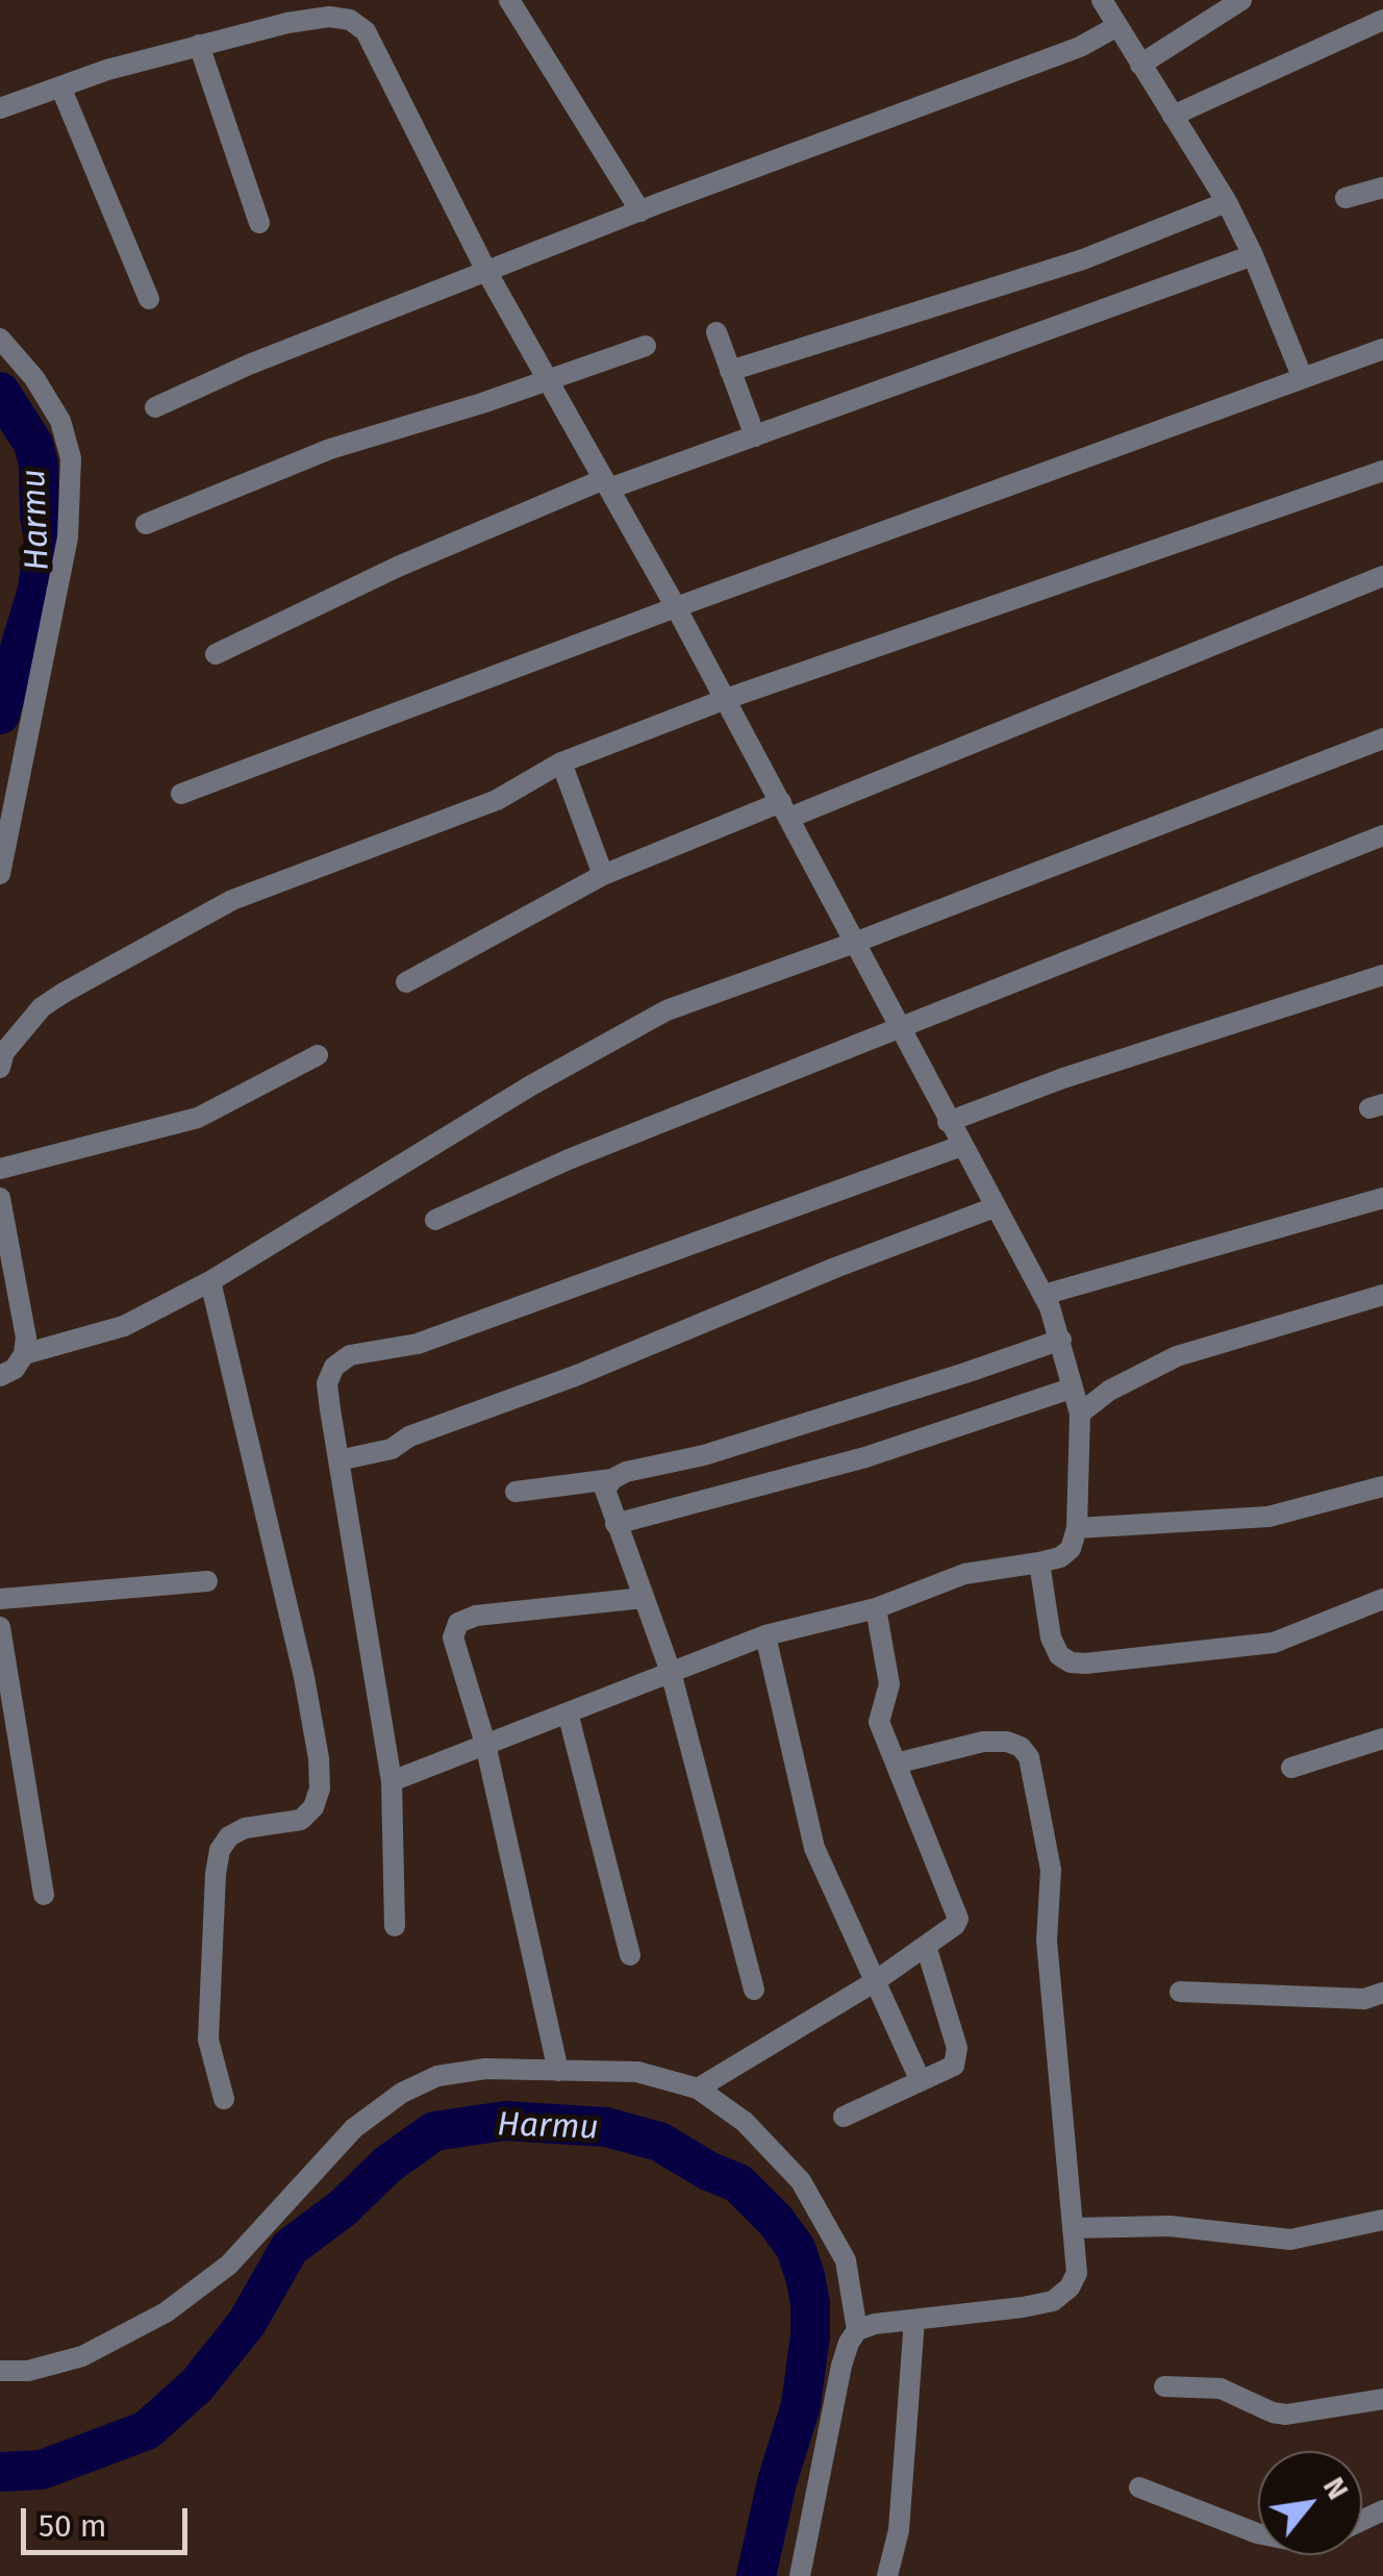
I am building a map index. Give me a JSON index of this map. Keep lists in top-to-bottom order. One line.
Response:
{"water":["Harmu"],"scale_bar":"50 m","north":"top right"}
